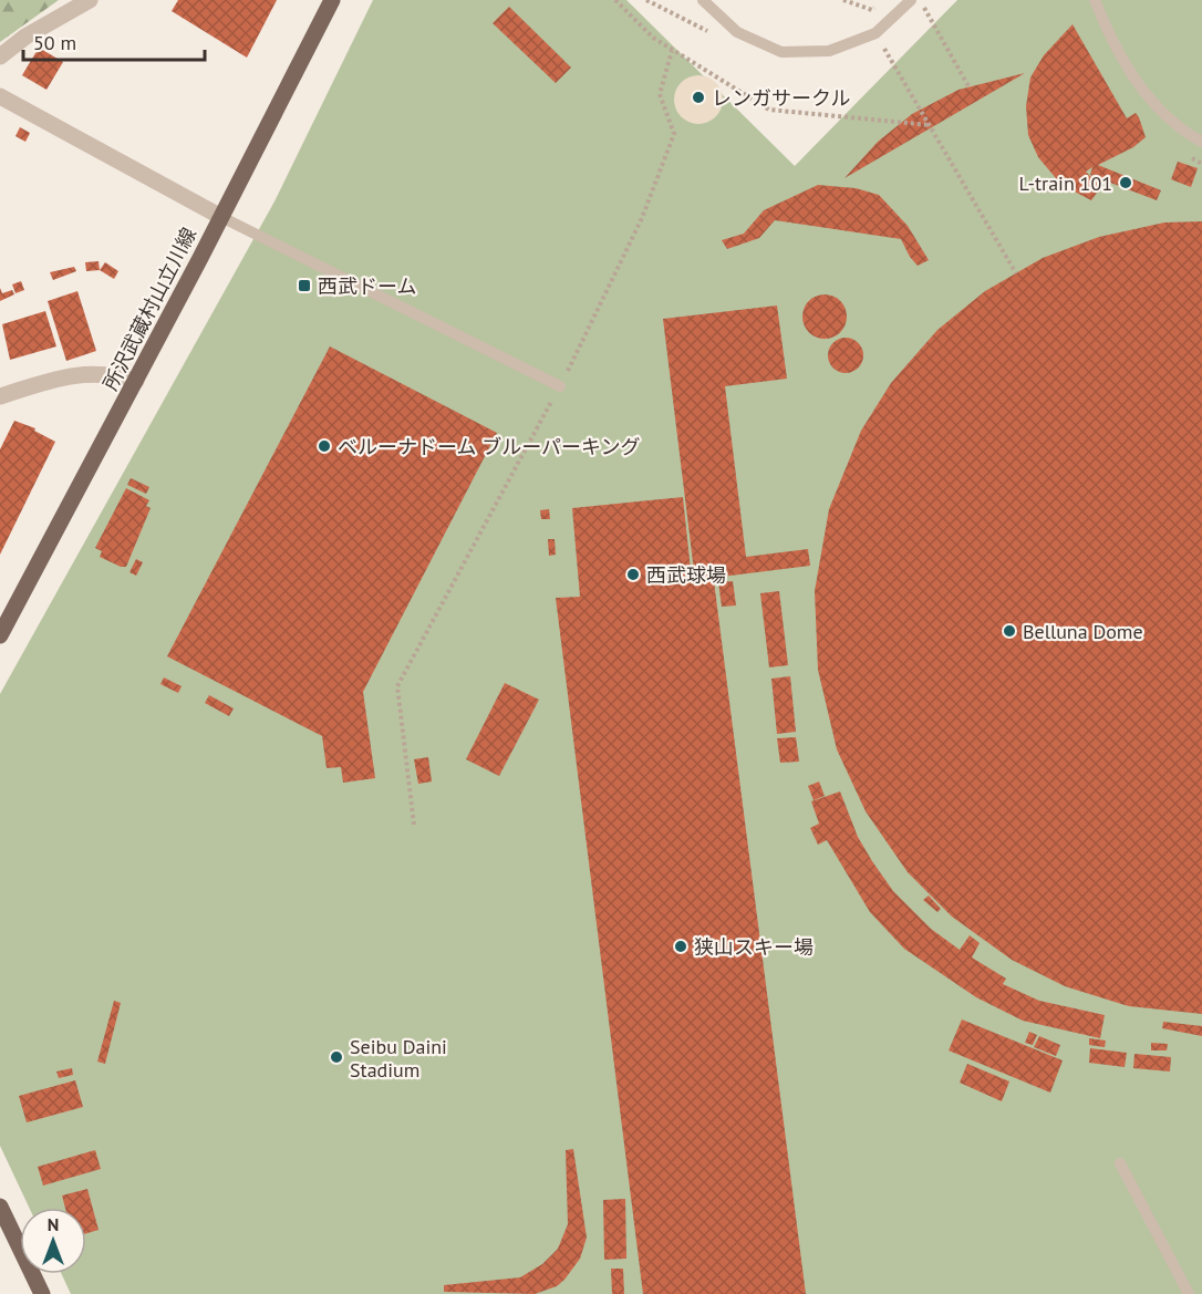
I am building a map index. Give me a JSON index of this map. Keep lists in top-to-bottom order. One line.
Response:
{"streets":{"main road":["所沢武蔵村山立川線"]},"places":{"other":["レンガサークル","L-train 101","ベルーナドーム ブルーパーキング","西武球場","Belluna Dome","狭山スキー場","Seibu Daini Stadium"],"transit":["西武ドーム"]},"scale_bar":"50 m","north":"top"}
